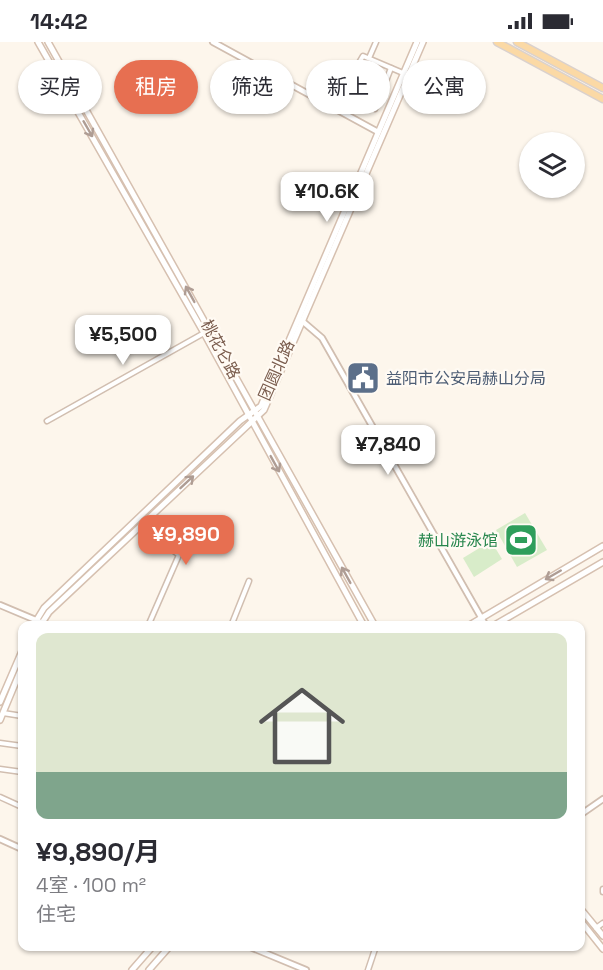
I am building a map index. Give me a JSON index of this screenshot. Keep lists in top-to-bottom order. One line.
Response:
{"streets":{"main road":["桃花仑路","团圆北路"]},"crossings":[["桃花仑路","团圆北路"]],"places":{"public building":["益阳市公安局赫山分局"],"sports":["赫山游泳馆"]},"page":{"status":"14:42","chip":["买房","租房","筛选","新上","公寓"],"price":["¥10.6K","¥5,500","¥7,840","¥9,890"],"list":[{"name":"¥9,890/月","note":"4室 · 100 m² · 住宅"}]}}
